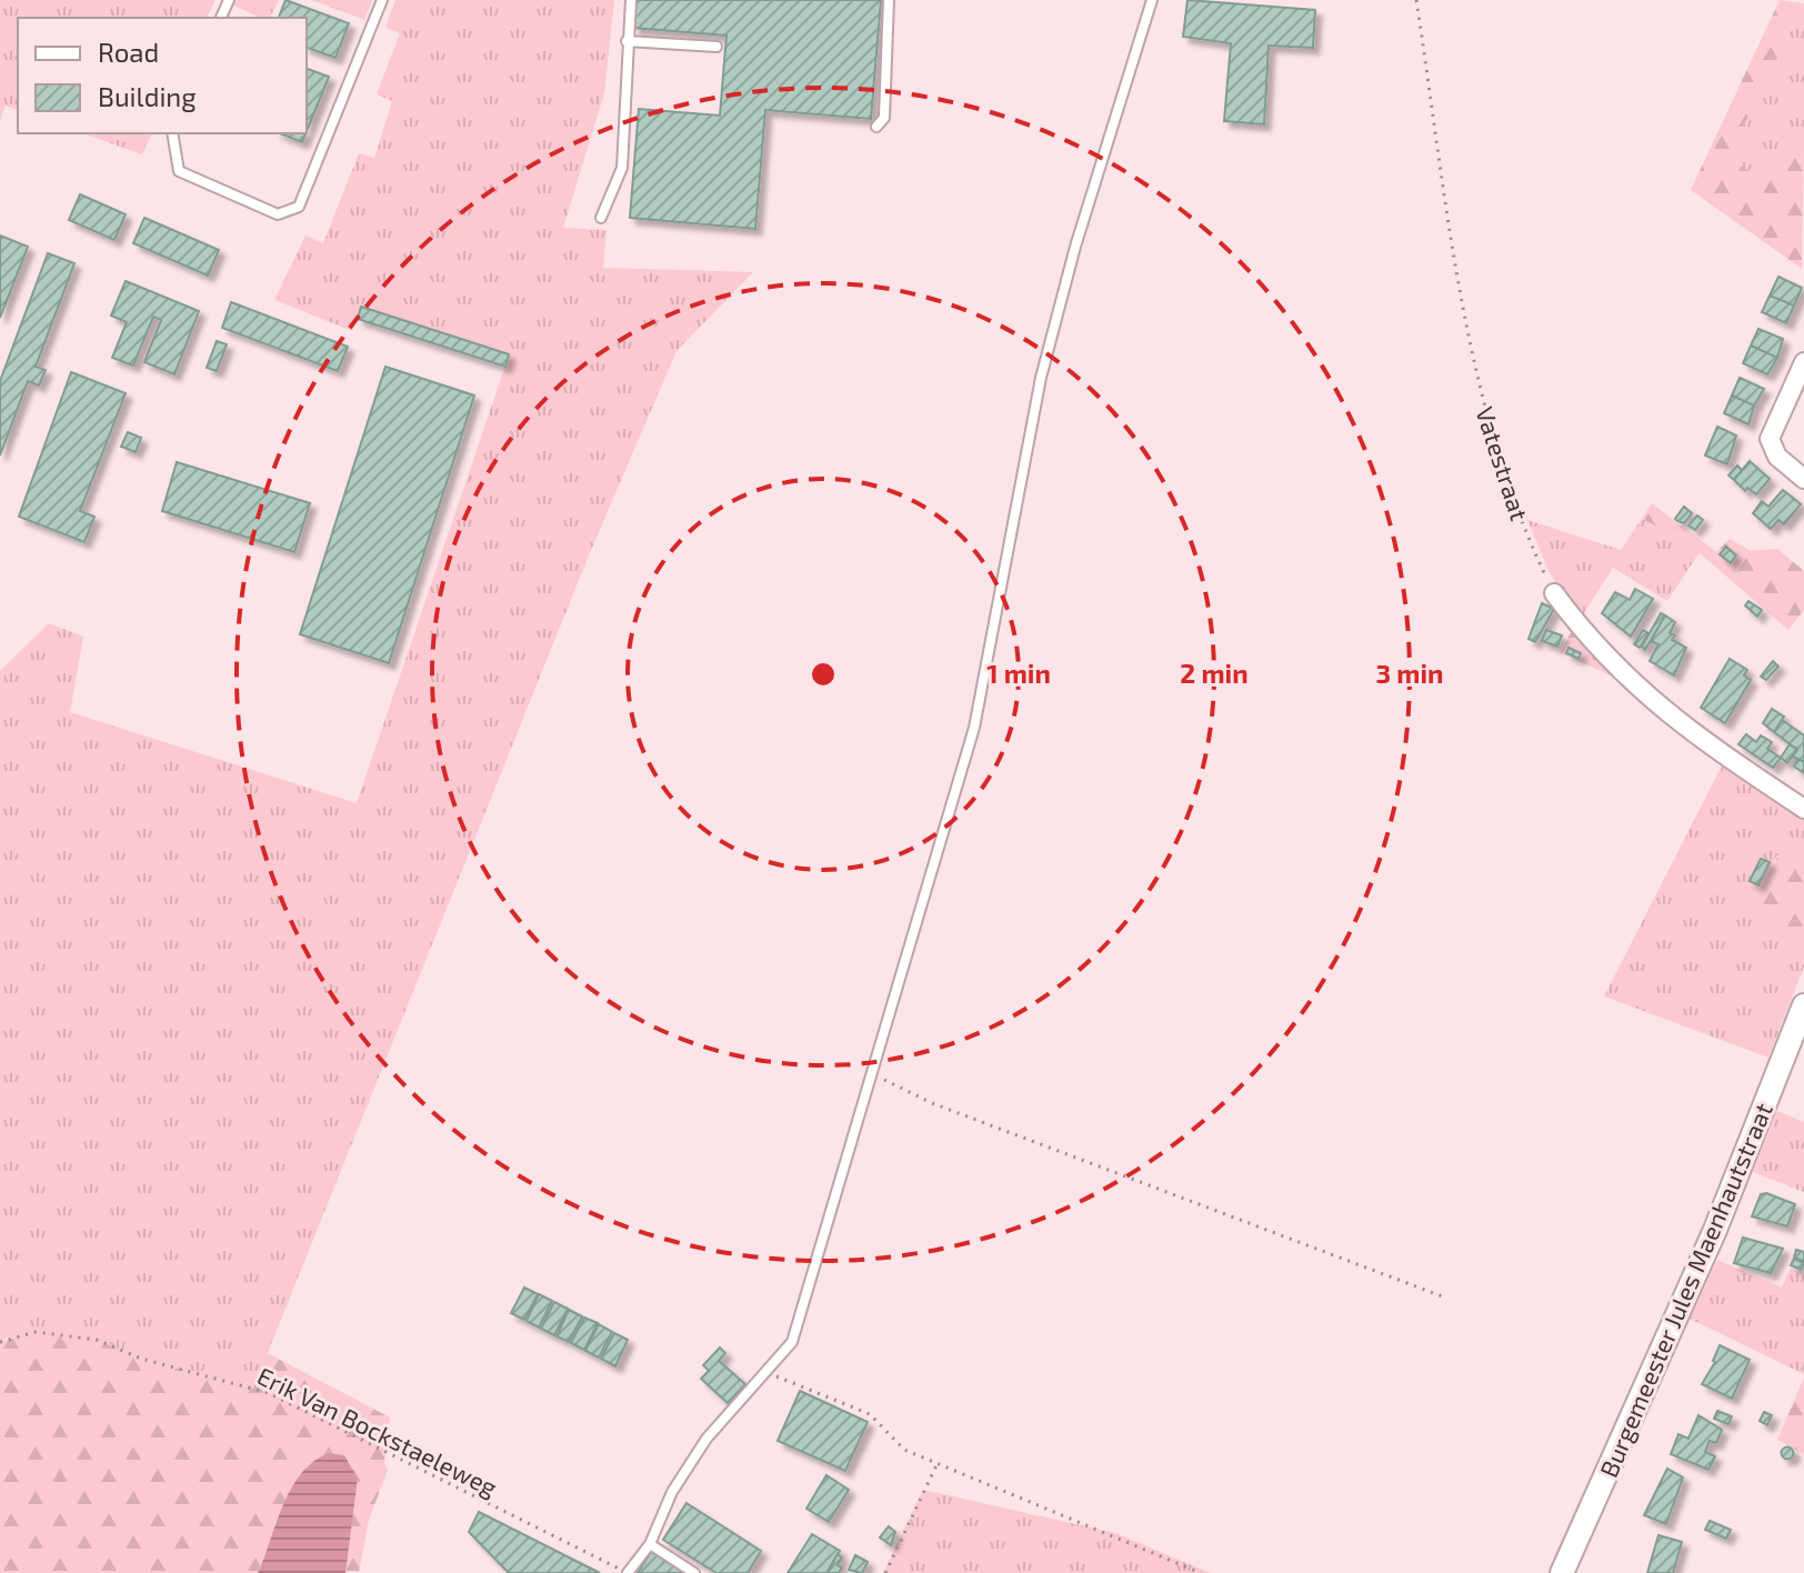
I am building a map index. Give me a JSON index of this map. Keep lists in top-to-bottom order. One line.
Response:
{"streets":{"street":["Burgemeester Jules Maenhautstraat"],"path":["Vatestraat","Erik Van Bockstaeleweg"]},"legend":["Road","Building"],"rings":["1 min","2 min","3 min"]}
